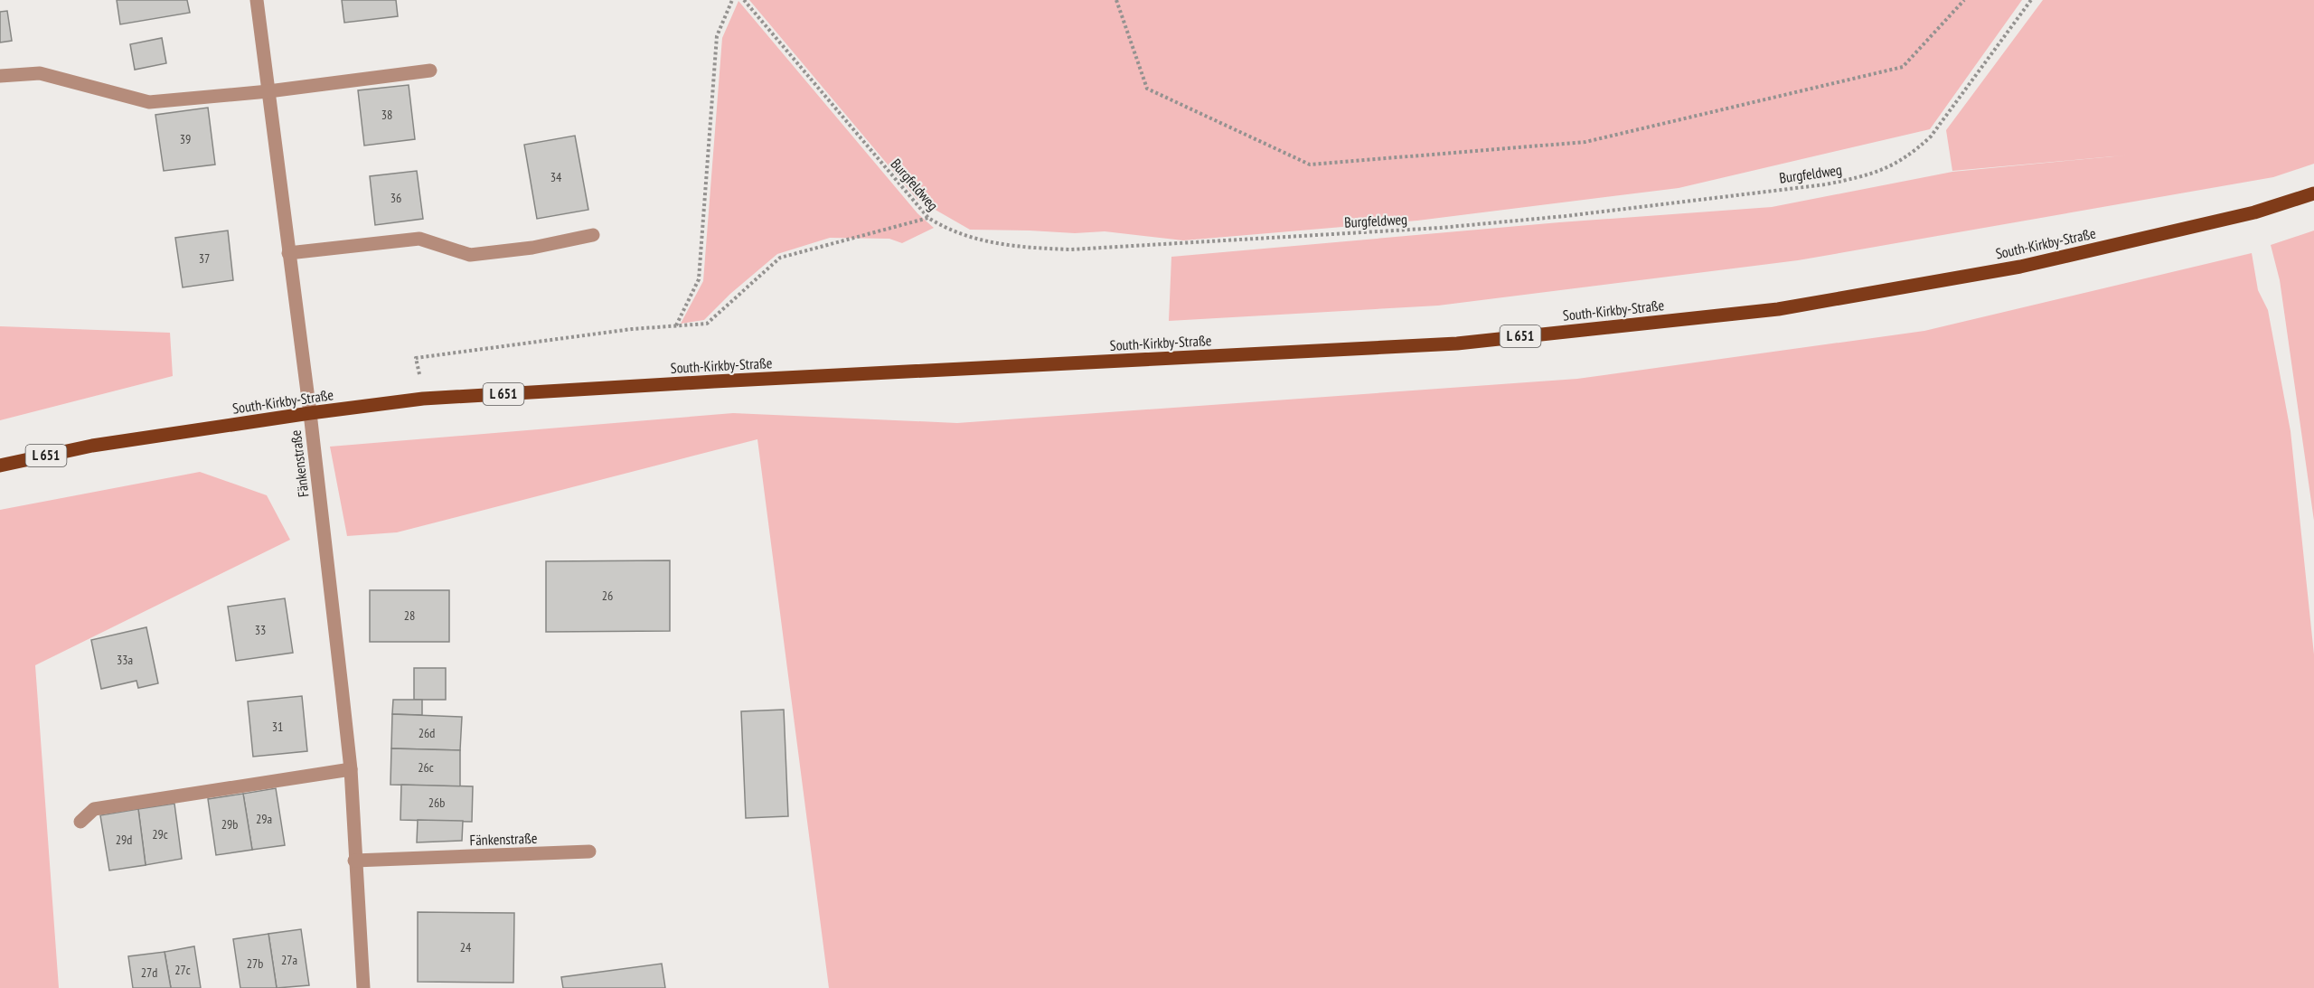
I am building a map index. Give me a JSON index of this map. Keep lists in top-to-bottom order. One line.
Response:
{"streets":{"main road":["South-Kirkby-Straße","L 651"],"street":["Fänkenstraße"],"path":["Burgfeldweg"]},"crossings":[["South-Kirkby-Straße","Fänkenstraße"]],"house_numbers":["38","39","34","36","37","26","28","33","33a","31","26d","26c","26b","29a","29b","29c","29d","24","27a","27b","27c","27d"]}
